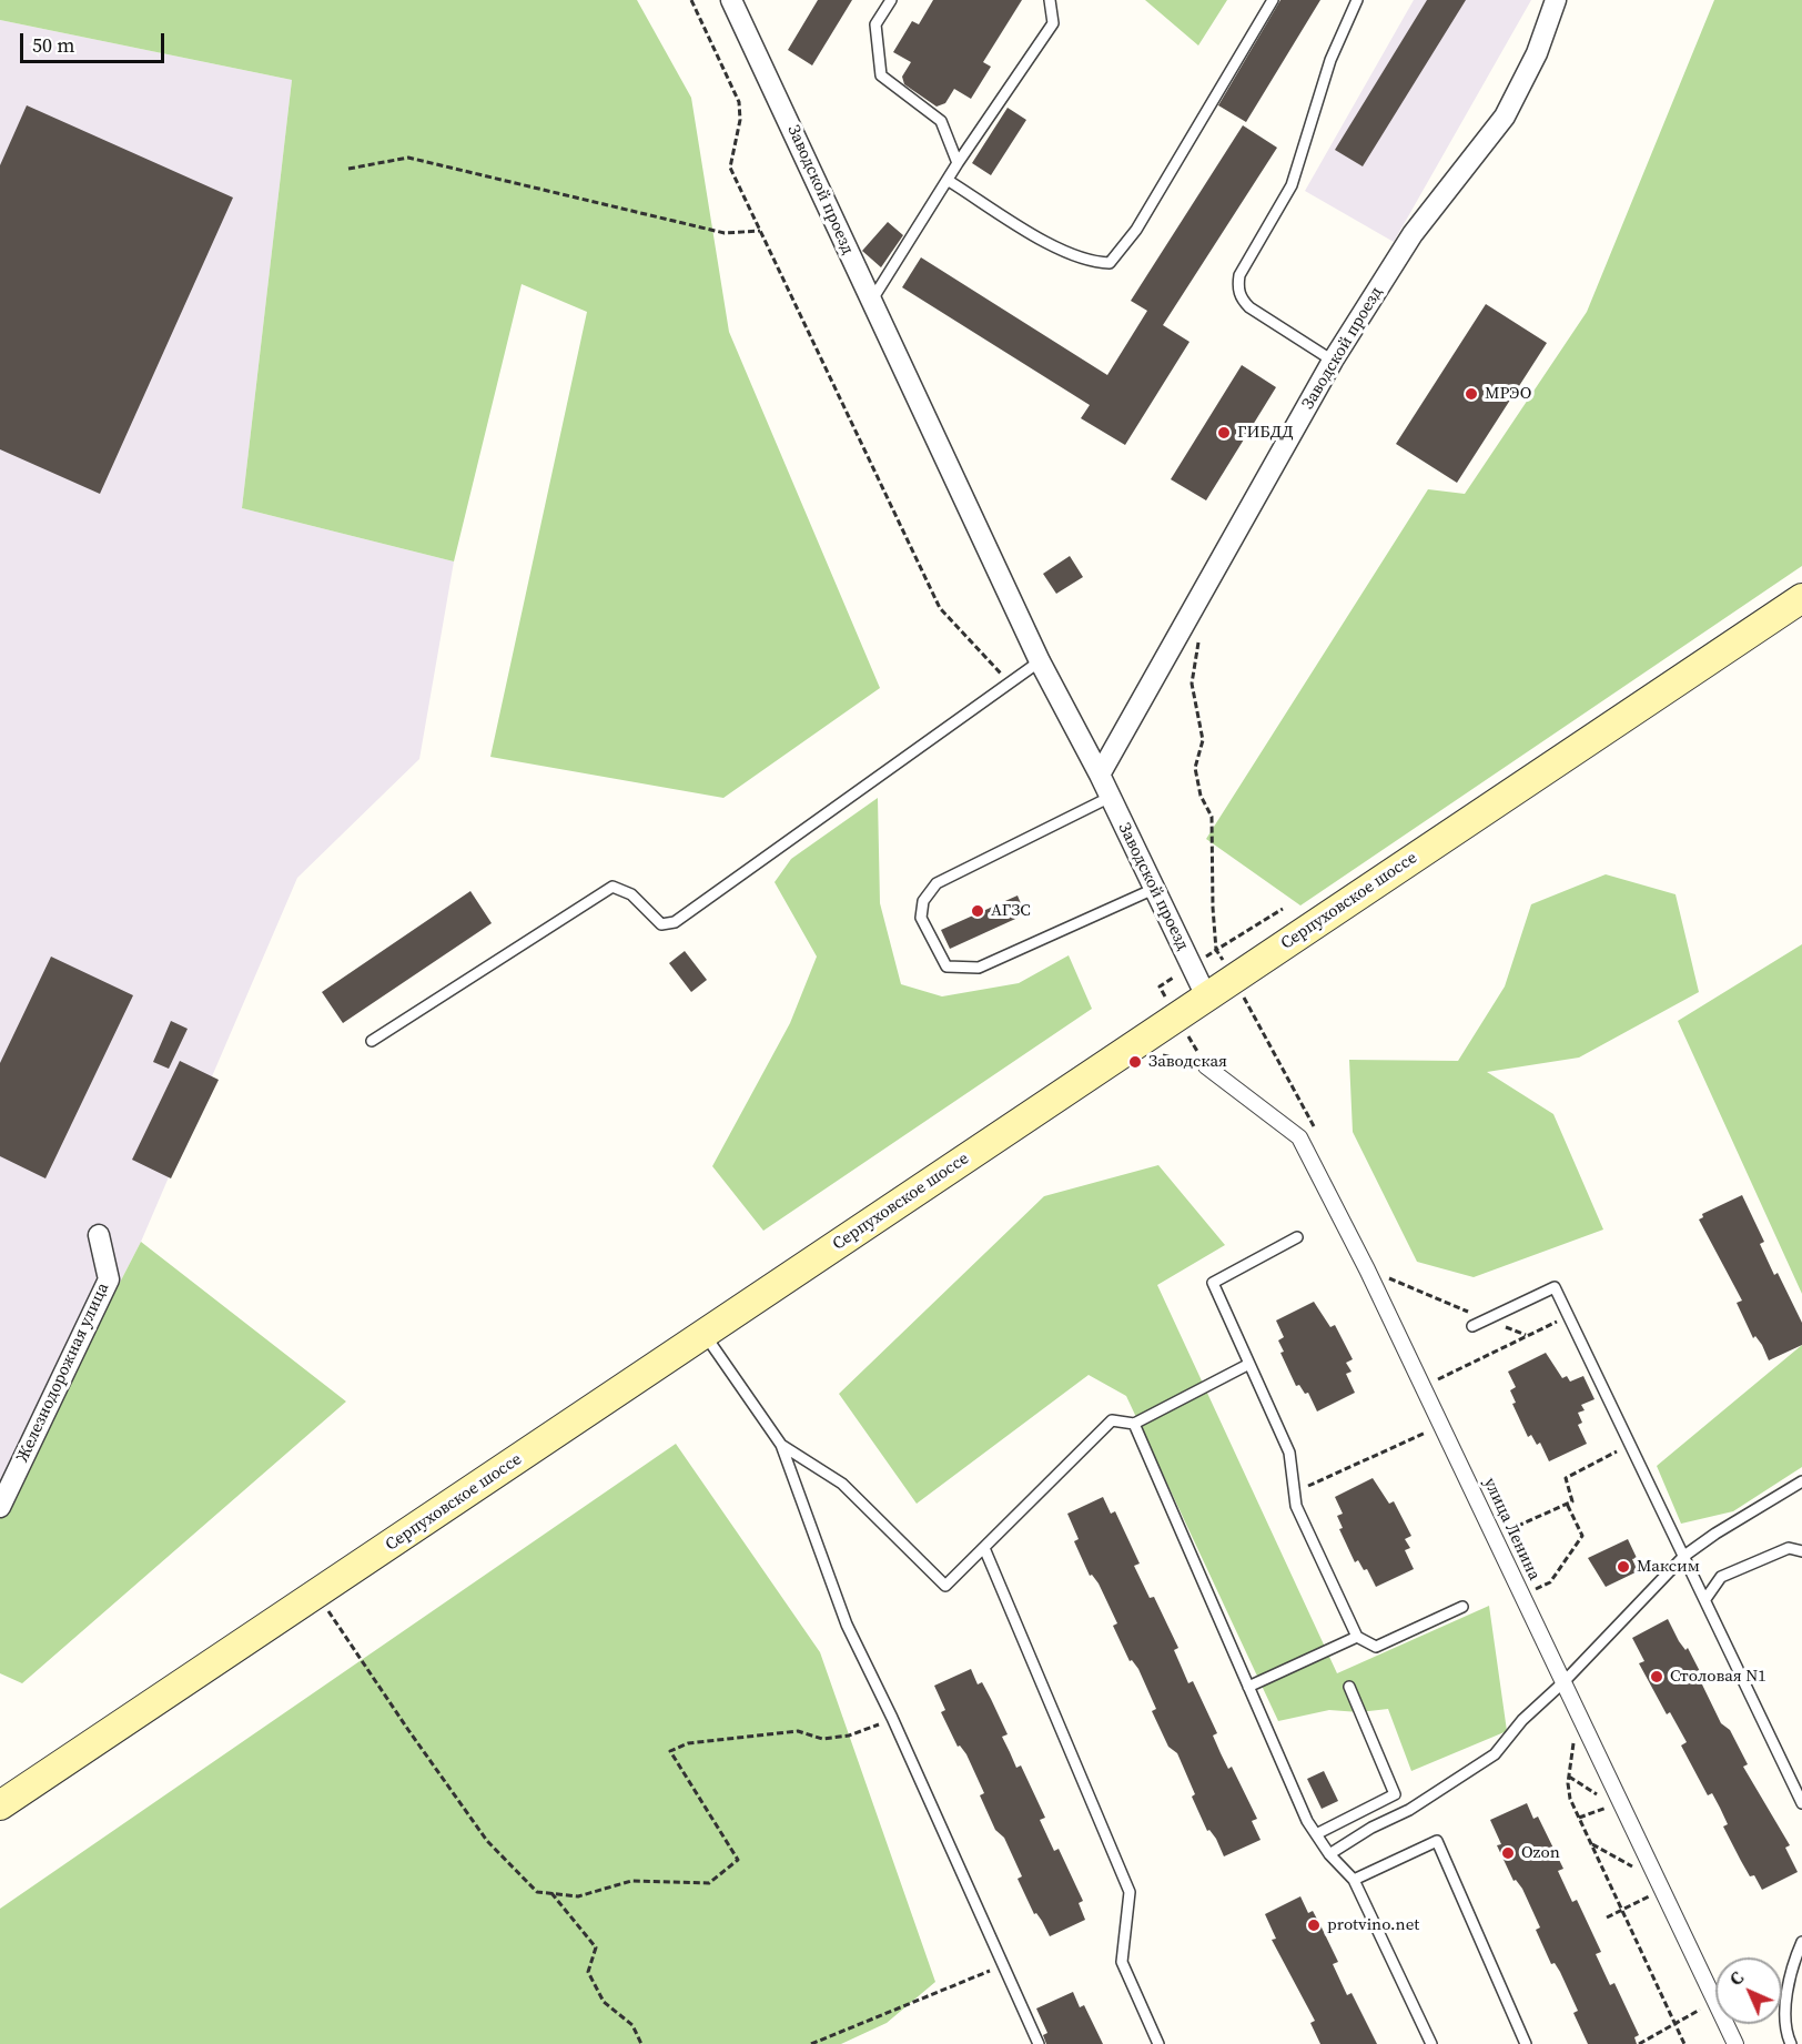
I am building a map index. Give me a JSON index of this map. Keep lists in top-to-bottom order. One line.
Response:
{"streets":{"main road":["Серпуховское шоссе"],"street":["Заводской проезд","Железнодорожная улица","улица Ленина"]},"crossings":[["Заводской проезд","Серпуховское шоссе"]],"places":["МРЭО","ГИБДД","АГЗС","Заводская","Максим","Столовая N1","Ozon","protvino.net"],"scale_bar":"50 m","north":"top left"}
